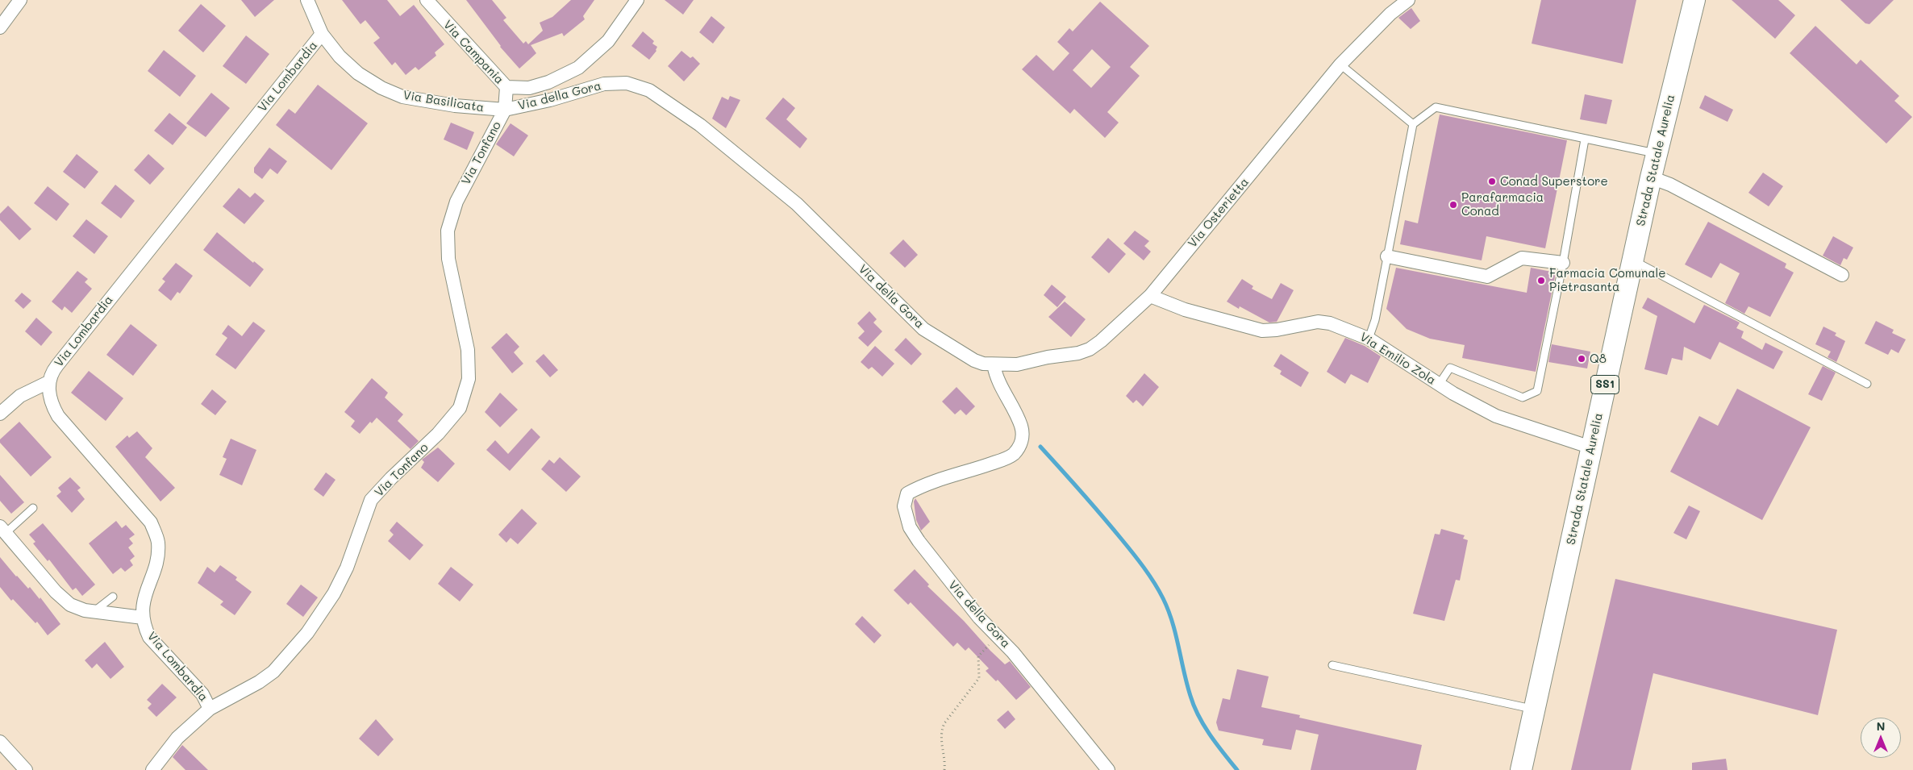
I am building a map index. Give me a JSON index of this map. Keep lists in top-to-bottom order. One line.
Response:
{"streets":{"main road":["Strada Statale Aurelia","SS1"],"street":["Via Campania","Via Lombardia","Via della Gora","Via Basilicata","Via Tonfano","Via Osterietta","Via Emilio Zola"]},"crossings":[["Via Campania","Via della Gora"],["Via Campania","Via Basilicata"],["Via Campania","Via Tonfano"],["Via Lombardia","Via Basilicata"],["Via Lombardia","Via Tonfano"],["Via della Gora","Via Basilicata"],["Via della Gora","Via Tonfano"],["Via della Gora","Via Osterietta"],["Via Basilicata","Via Tonfano"],["Strada Statale Aurelia","Via Emilio Zola"],["Via Osterietta","Via Emilio Zola"]],"places":["Conad Superstore","Parafarmacia Conad","Farmacia Comunale Pietrasanta","Q8"],"north":"top"}
